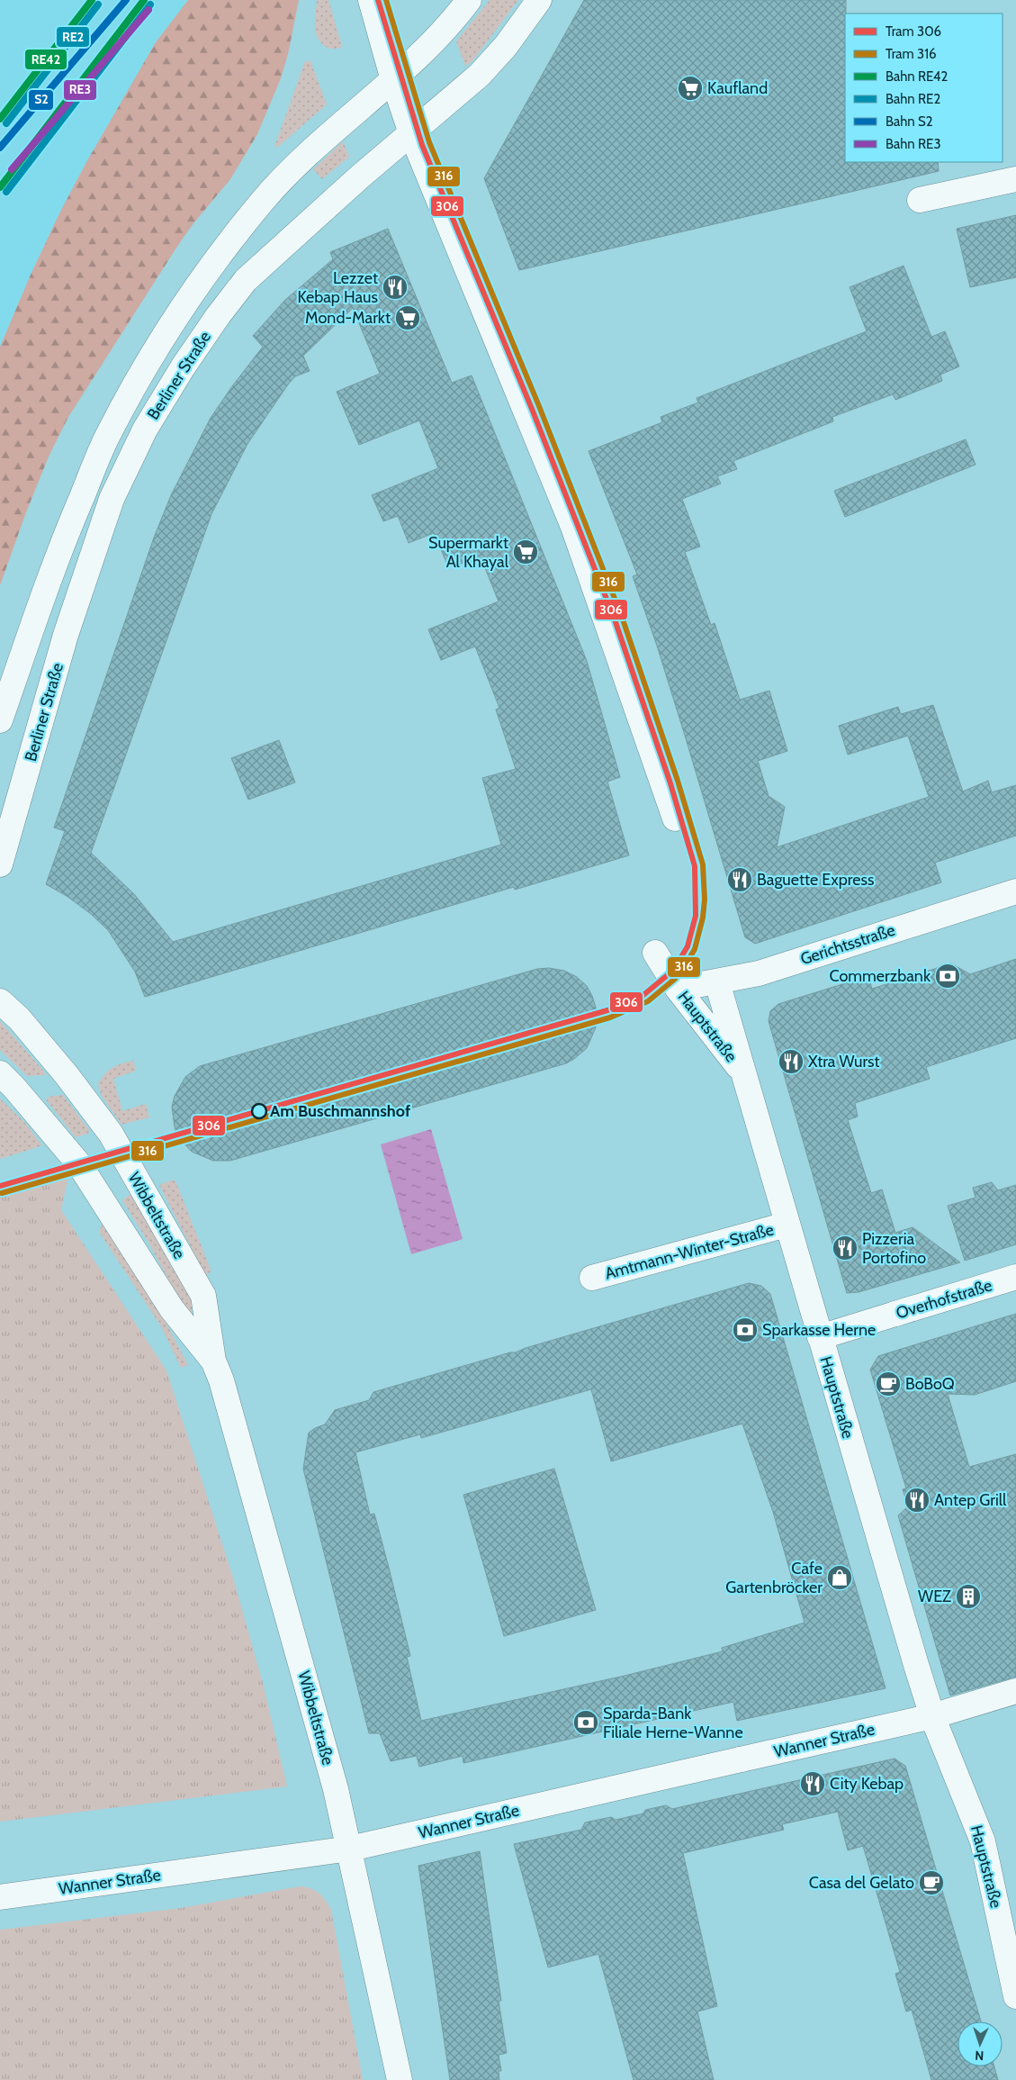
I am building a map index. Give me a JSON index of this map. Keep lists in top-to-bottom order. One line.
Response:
{"streets":{"street":["Berliner Straße","Gerichtsstraße","Hauptstraße","Wibbeltstraße","Amtmann-Winter-Straße","Overhofstraße","Wanner Straße"]},"crossings":[["Gerichtsstraße","Hauptstraße"],["Hauptstraße","Amtmann-Winter-Straße"],["Hauptstraße","Overhofstraße"],["Hauptstraße","Wanner Straße"],["Wibbeltstraße","Wanner Straße"]],"places":{"supermarket":["Kaufland","Mond-Markt","Supermarkt Al Khayal"],"restaurant":["Lezzet Kebap Haus","Baguette Express","Xtra Wurst","Pizzeria Portofino","Antep Grill","City Kebap"],"bank":["Commerzbank","Sparkasse Herne","Sparda-Bank Filiale Herne-Wanne"],"other":["Am Buschmannshof"],"cafe":["BoBoQ","Casa del Gelato"],"shop":["Cafe Gartenbröcker"],"building":["WEZ"]},"lines":["tram line 306","tram line 316","rail line RE42","rail line S2","rail line RE2","rail line RE3"],"legend":["Tram 306","Tram 316","Bahn RE42","Bahn RE2","Bahn S2","Bahn RE3"],"north":"bottom"}
